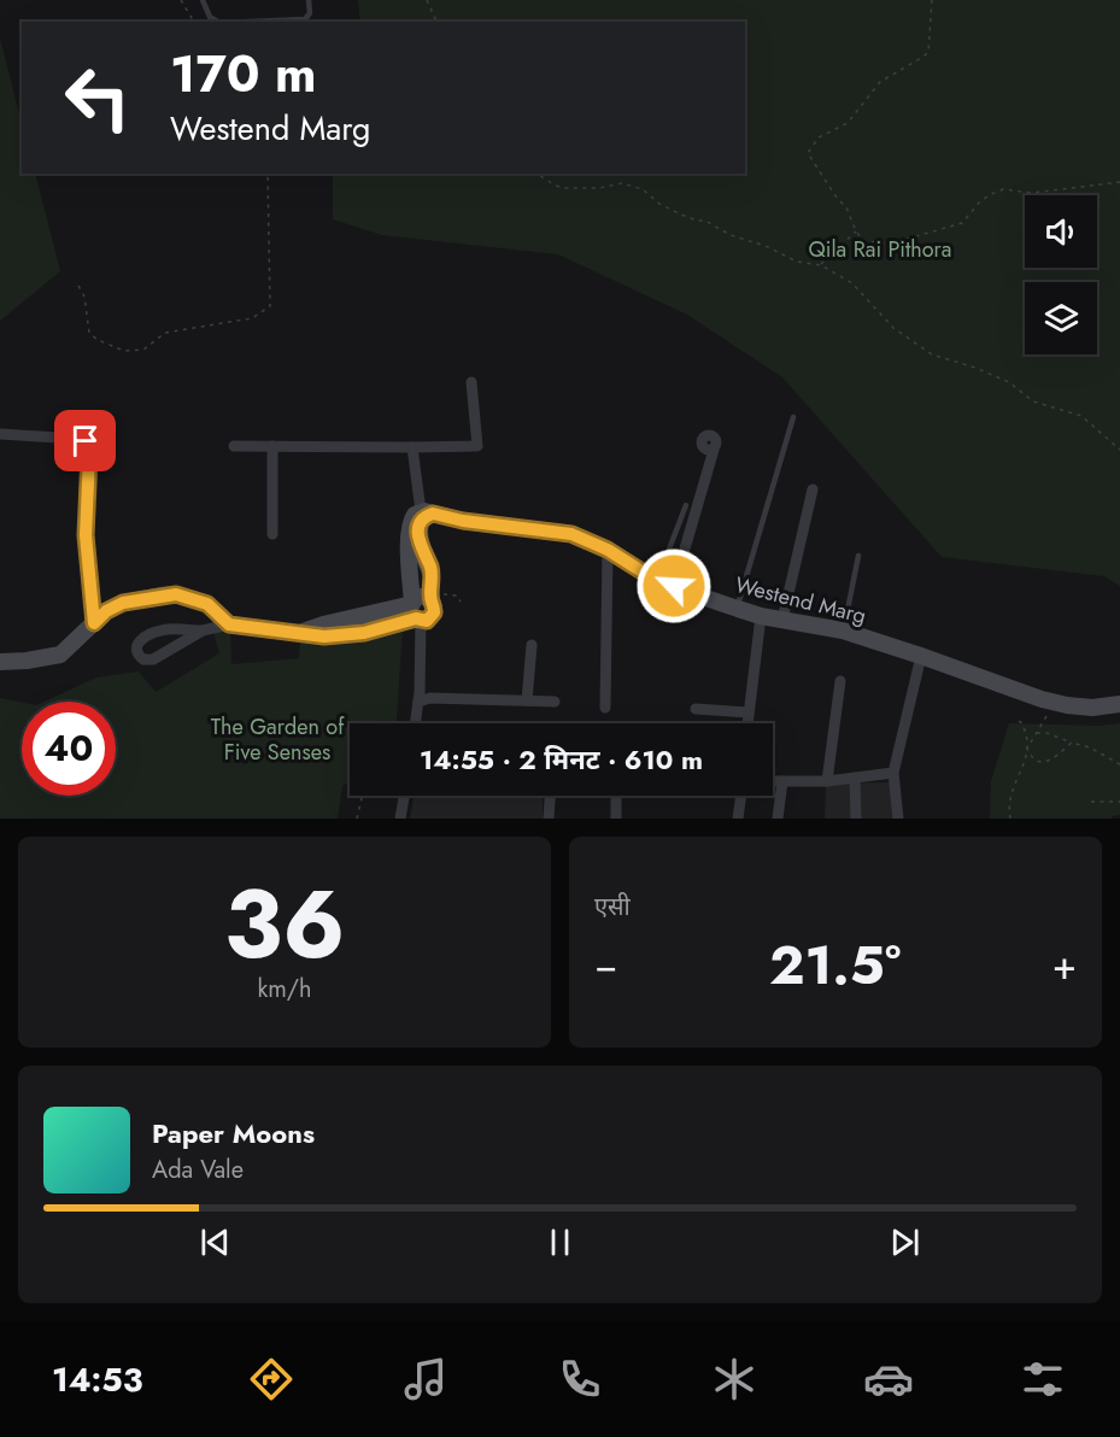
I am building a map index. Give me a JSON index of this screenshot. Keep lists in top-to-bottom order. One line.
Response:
{"streets":{"street":["Westend Marg"]},"parks":["Qila Rai Pithora","The Garden of Five Senses"],"page":{"turn":["170 m","Westend Marg"],"limit":"40","trip":"14:55 · 2 मिनट · 610 m","tile":[["36","km/h"],"एसी"],"heat":["−","21.5°","+"],"song":["Paper Moons","Ada Vale"],"tabs":"14:53"}}
